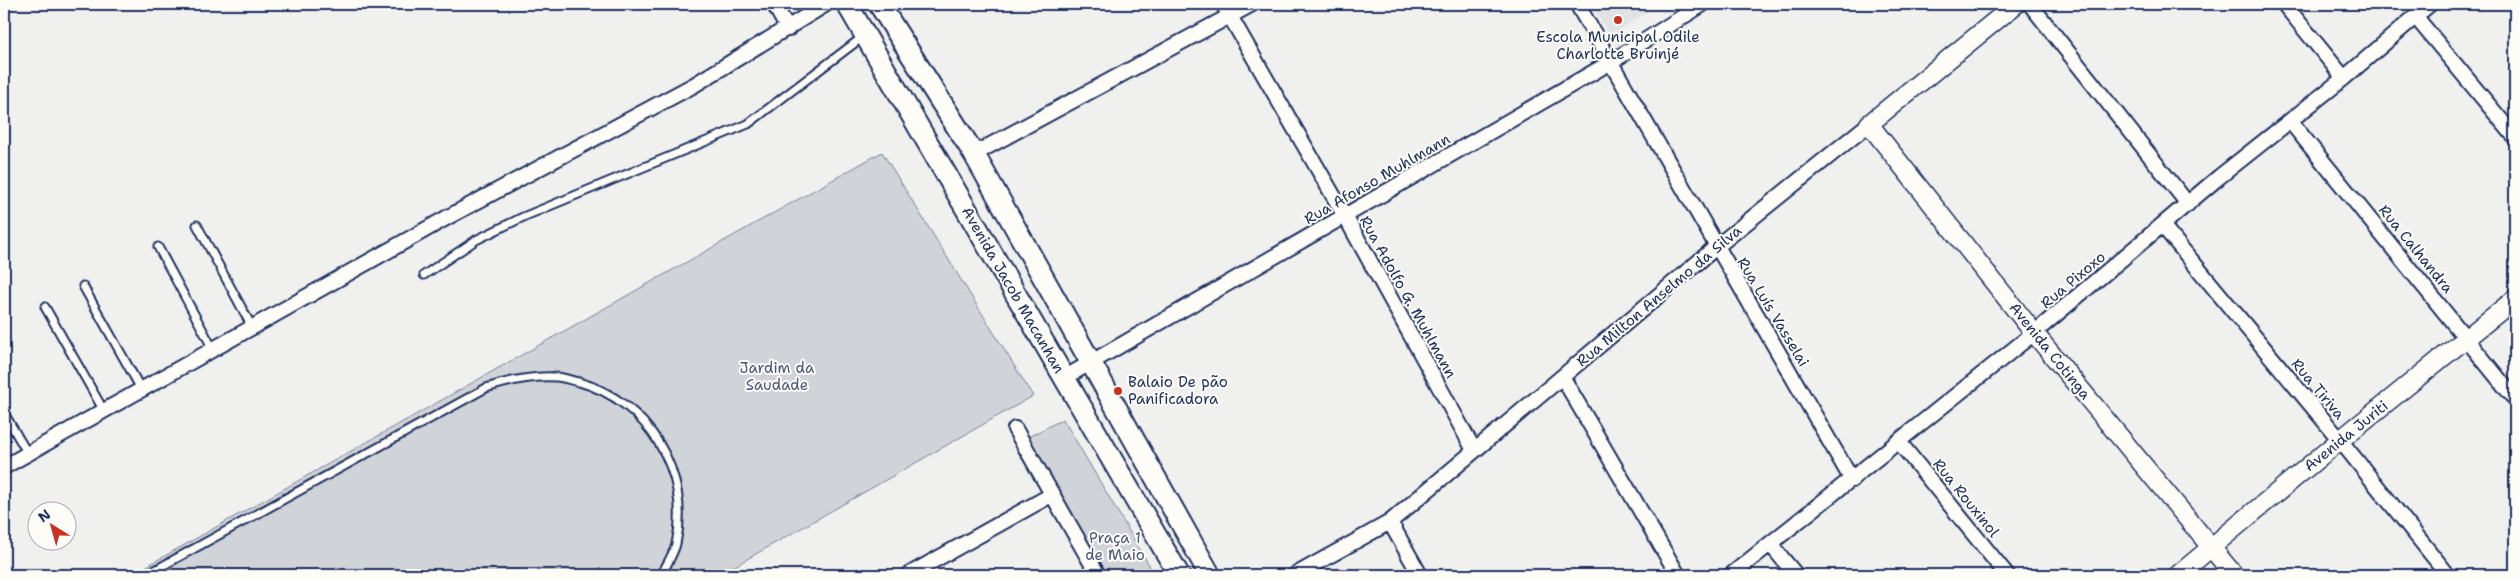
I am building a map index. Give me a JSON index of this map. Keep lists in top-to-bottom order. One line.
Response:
{"streets":{"main road":["Avenida Jacob Macanhan"],"street":["Rua Afonso Muhlmann","Rua Calhandra","Rua Pixoxo","Rua Milton Anselmo da Silva","Rua Adolfo G. Muhlmann","Rua Luís Vasselai","Avenida Cotinga","Rua Tiriva","Avenida Juriti","Rua Rouxinol"]},"crossings":[["Rua Afonso Muhlmann","Avenida Jacob Macanhan"],["Rua Afonso Muhlmann","Rua Adolfo G. Muhlmann"],["Rua Afonso Muhlmann","Rua Luís Vasselai"],["Rua Calhandra","Rua Pixoxo"],["Rua Calhandra","Avenida Juriti"],["Rua Pixoxo","Rua Luís Vasselai"],["Rua Pixoxo","Avenida Cotinga"],["Rua Pixoxo","Rua Tiriva"],["Rua Pixoxo","Rua Rouxinol"],["Rua Milton Anselmo da Silva","Rua Adolfo G. Muhlmann"],["Rua Milton Anselmo da Silva","Rua Luís Vasselai"],["Rua Milton Anselmo da Silva","Avenida Cotinga"],["Avenida Cotinga","Avenida Juriti"],["Rua Tiriva","Avenida Juriti"]],"parks":["Jardim da Saudade","Praça 1 de Maio"],"places":["Escola Municipal Odile Charlotte Bruinjé","Balaio De pão Panificadora"],"north":"top left"}
